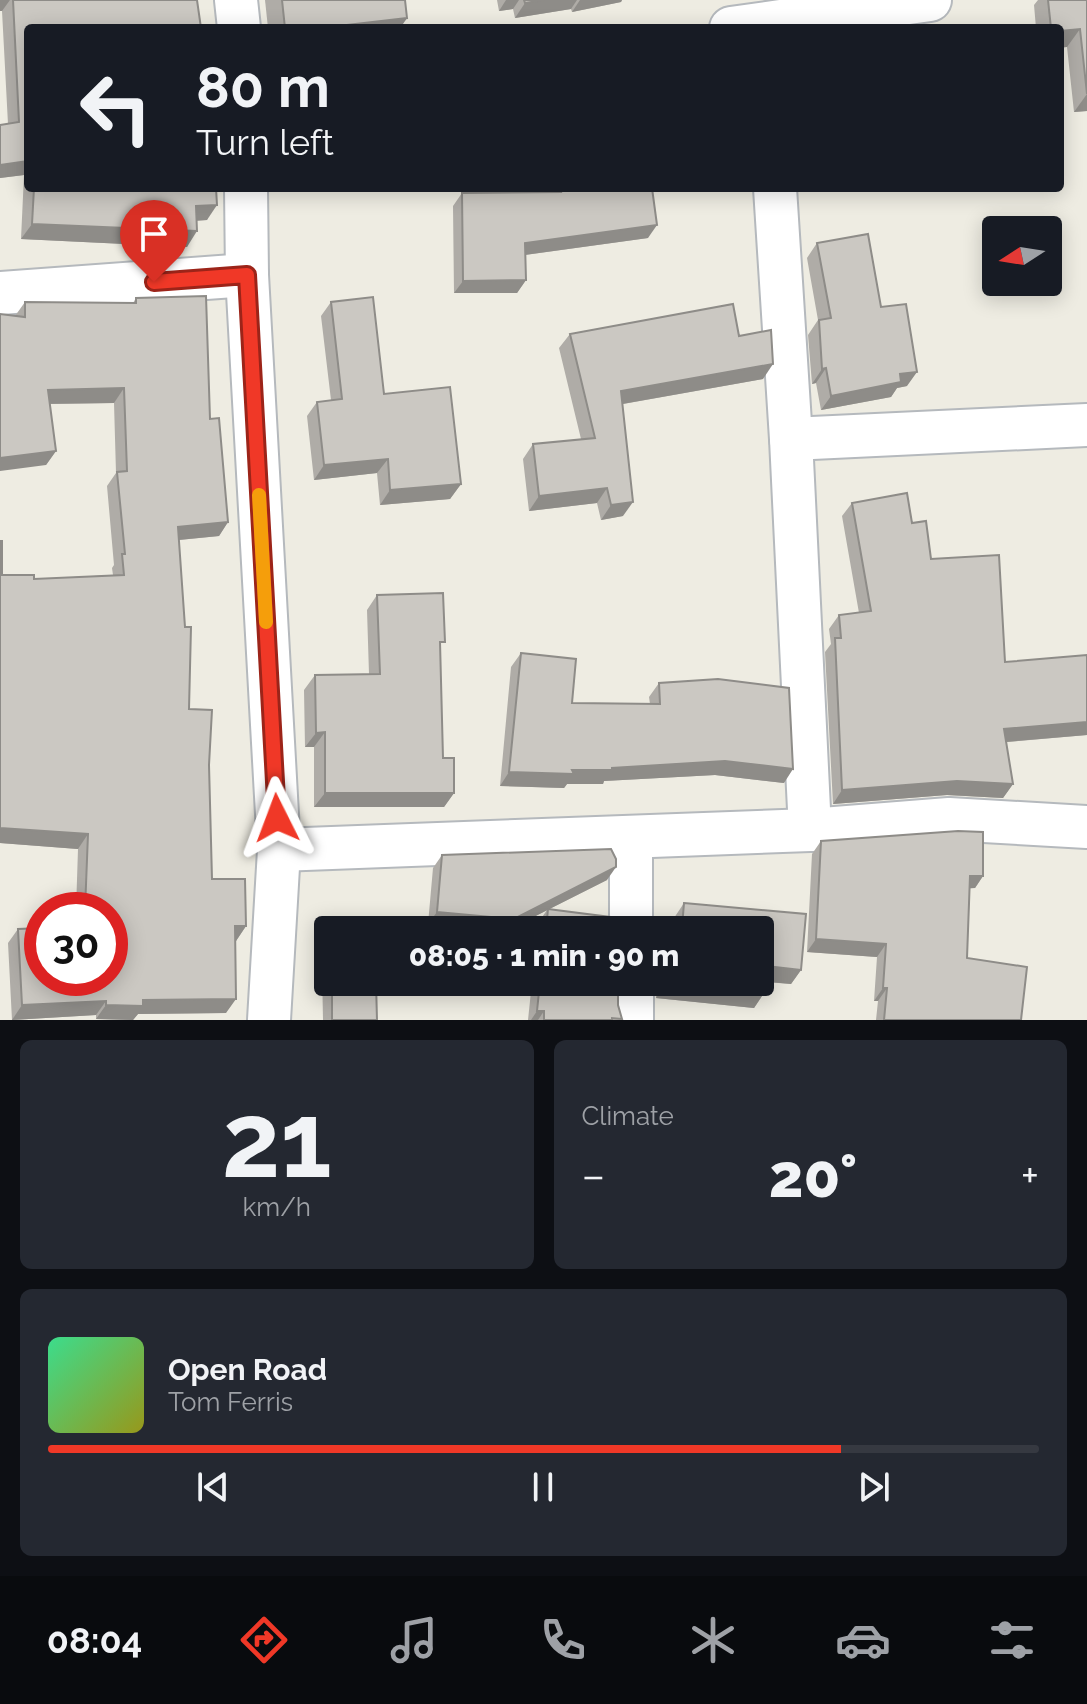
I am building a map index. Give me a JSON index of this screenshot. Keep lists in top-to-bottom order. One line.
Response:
{"north":"left","page":{"turn":["80 m","Turn left"],"limit":"30","trip":"08:05 · 1 min · 90 m","tile":[["21","km/h"],"Climate"],"heat":["−","20°","+"],"song":["Open Road","Tom Ferris"],"tabs":"08:04"}}
